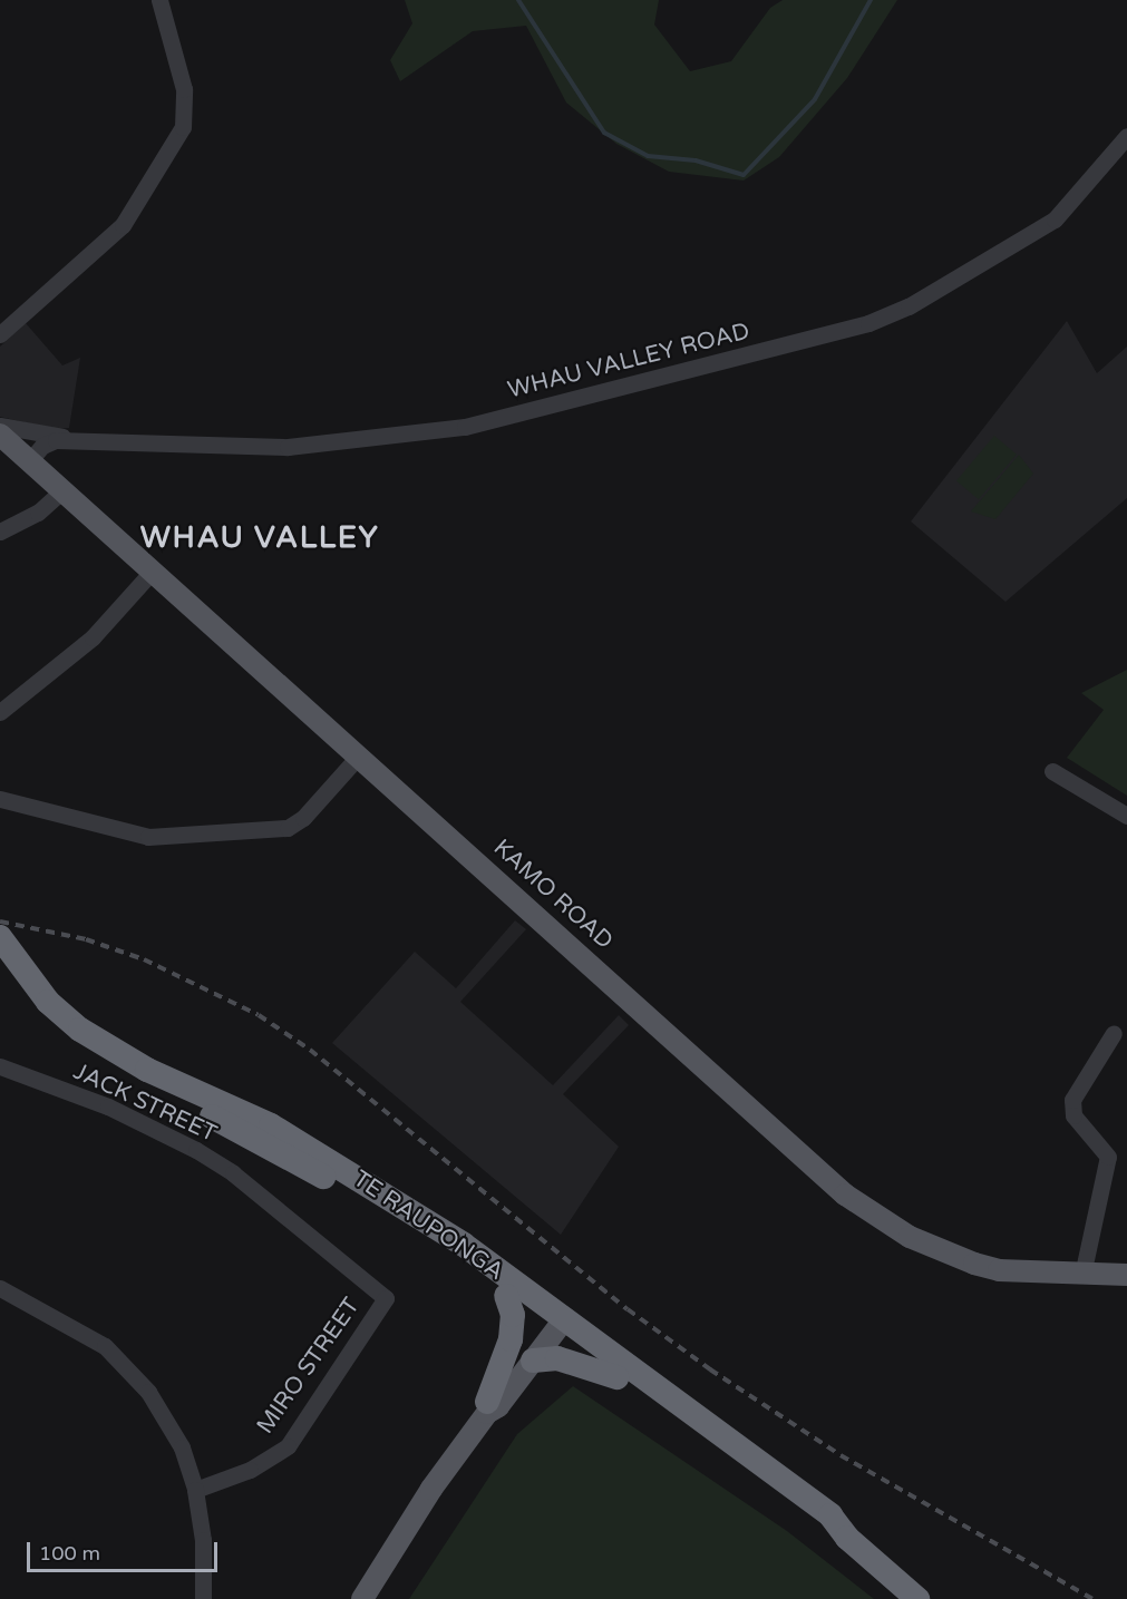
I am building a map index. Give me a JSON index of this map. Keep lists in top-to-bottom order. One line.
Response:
{"streets":{"highway":["TE RAUPONGA"],"main road":["KAMO ROAD"],"street":["WHAU VALLEY ROAD","JACK STREET","MIRO STREET"]},"crossings":[["WHAU VALLEY ROAD","KAMO ROAD"],["JACK STREET","MIRO STREET"]],"districts":["WHAU VALLEY"],"scale_bar":"100 m"}
